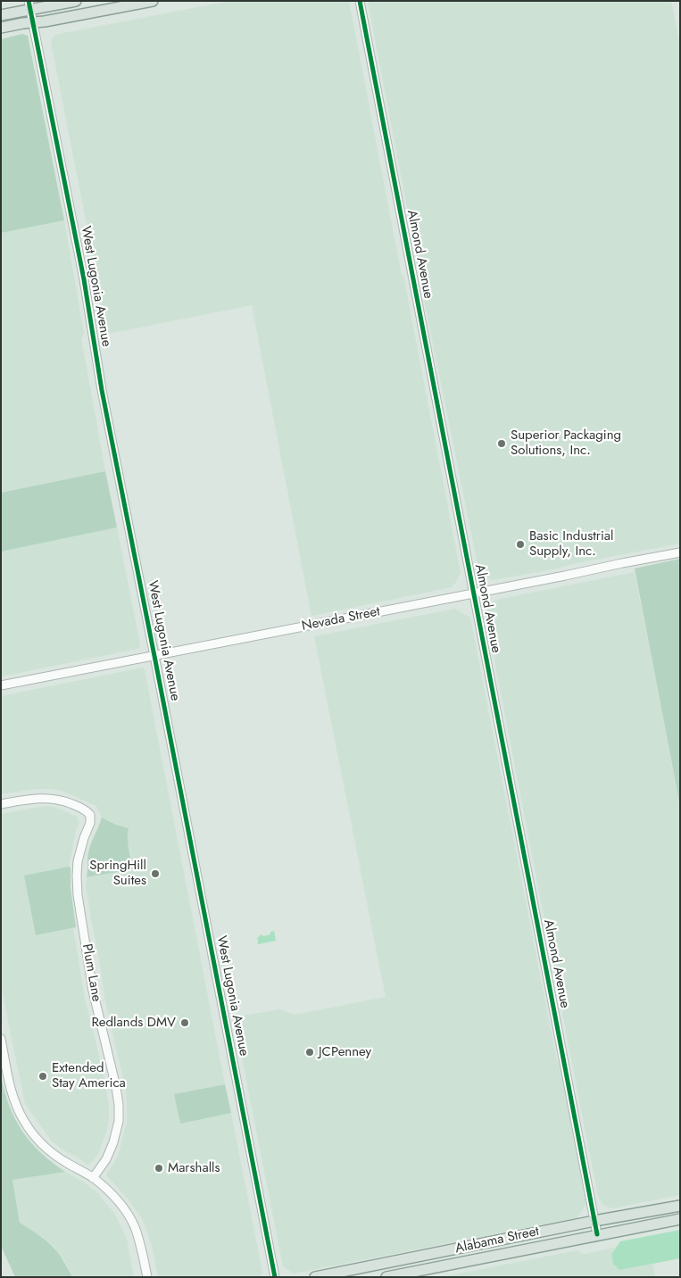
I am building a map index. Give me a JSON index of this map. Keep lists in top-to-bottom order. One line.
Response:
{"streets":{"main road":["Alabama Street"],"street":["Almond Avenue","West Lugonia Avenue","Nevada Street","Plum Lane"]},"crossings":[["Almond Avenue","Nevada Street"],["Almond Avenue","Alabama Street"],["West Lugonia Avenue","Nevada Street"]],"places":["Superior Packaging Solutions, Inc.","Basic Industrial Supply, Inc.","SpringHill Suites","Redlands DMV","JCPenney","Extended Stay America","Marshalls"]}
